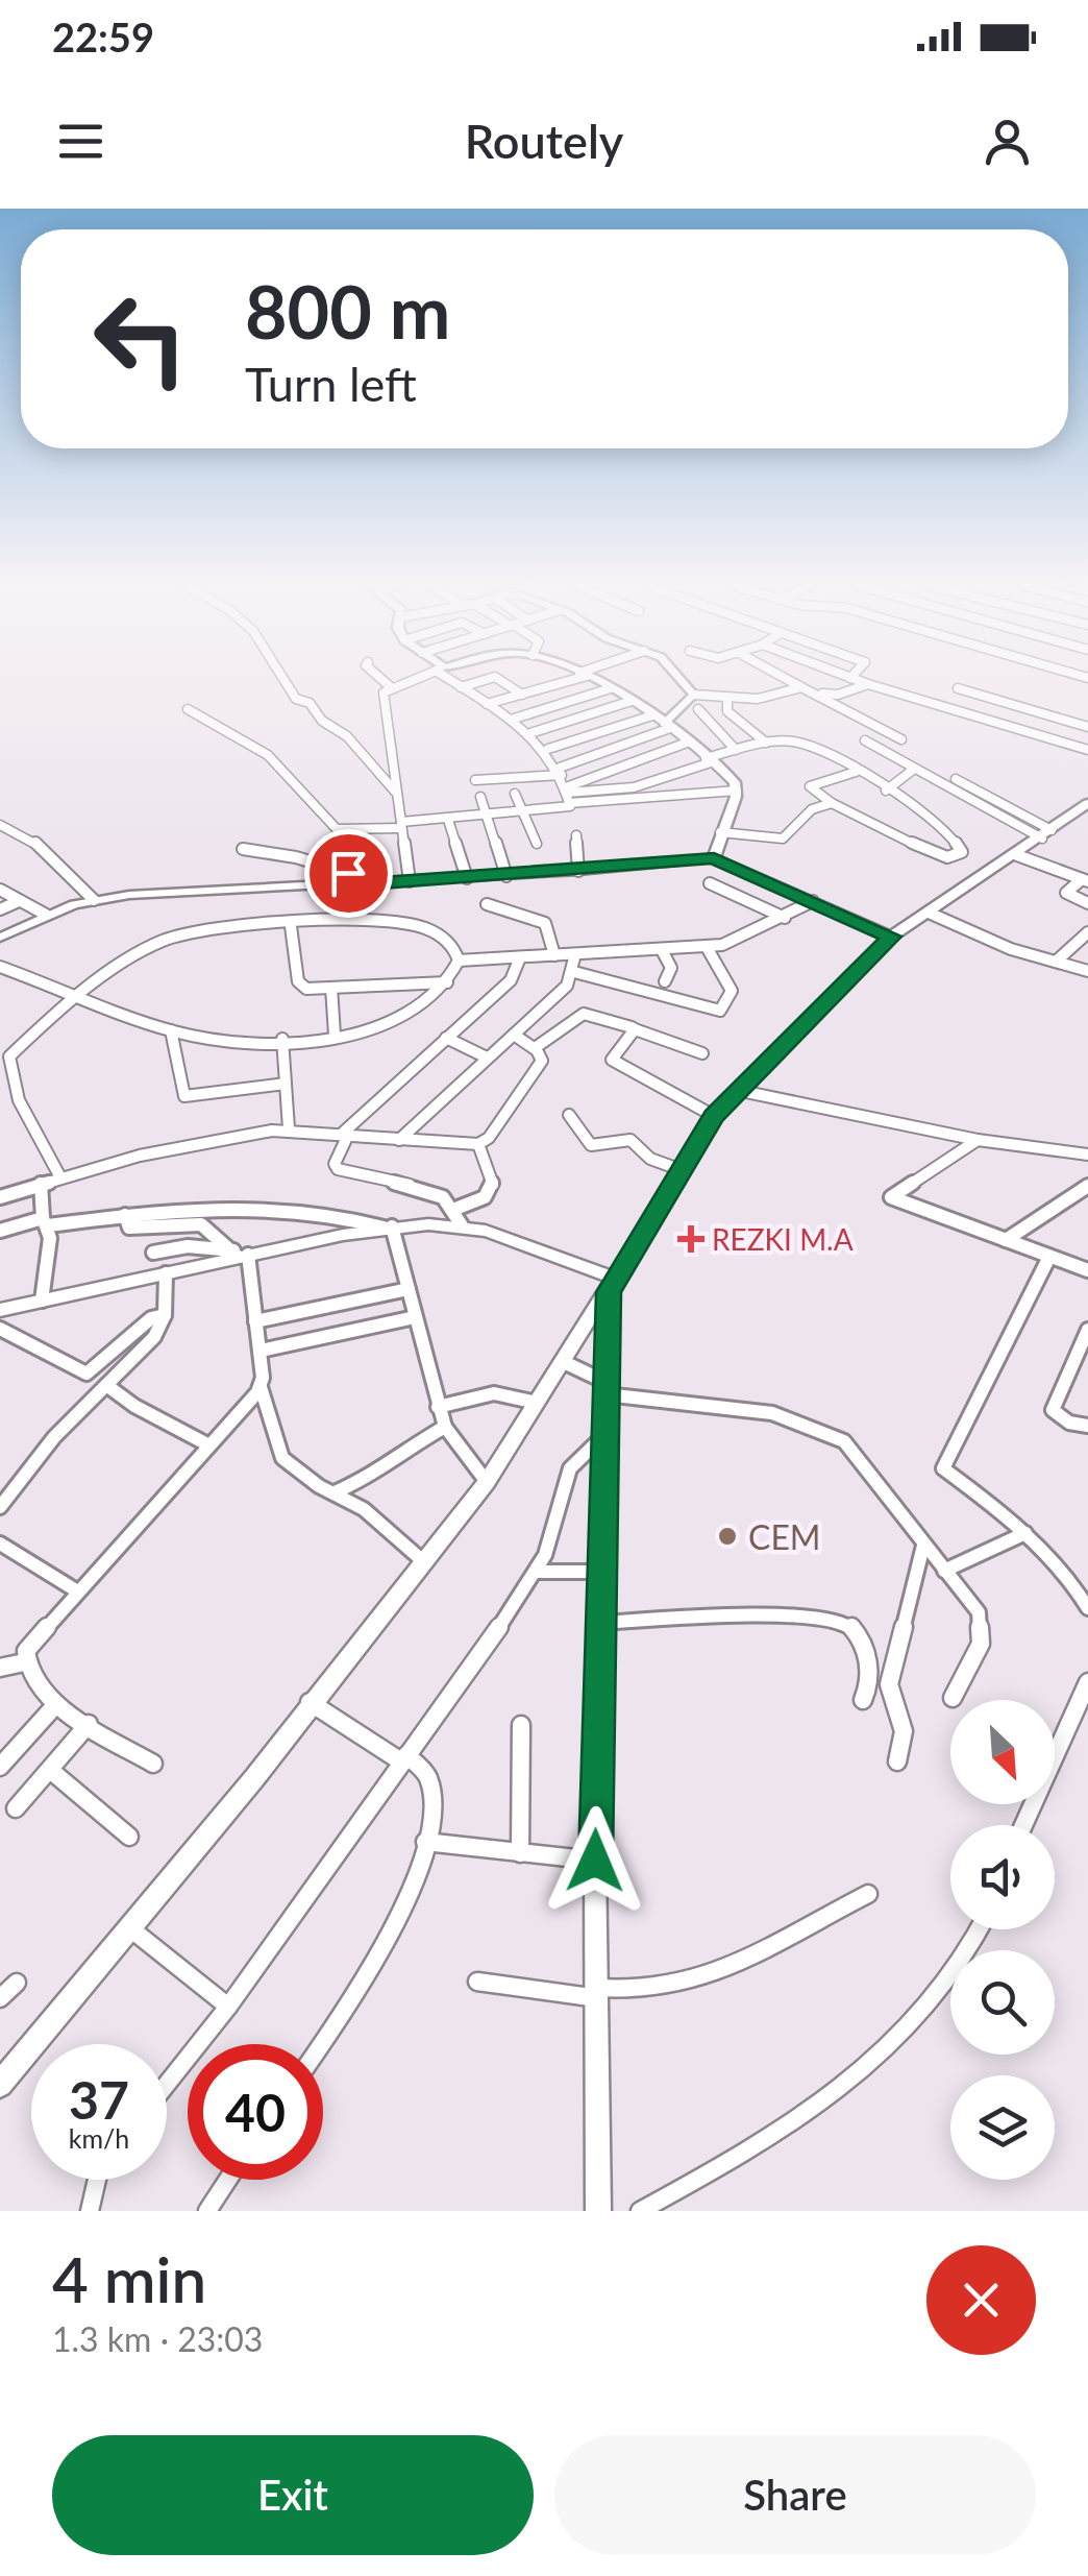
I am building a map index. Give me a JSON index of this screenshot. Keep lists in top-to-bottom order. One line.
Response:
{"places":{"health":["REZKI M.A"],"other":["CEM"]},"north":"bottom right","page":{"status":"22:59","header":"Routely","turn":["800 m","Turn left"],"speed":"37 km/h","limit":"40","heading":["4 min","1.3 km · 23:03"],"buttons":["Exit","Share"]}}
